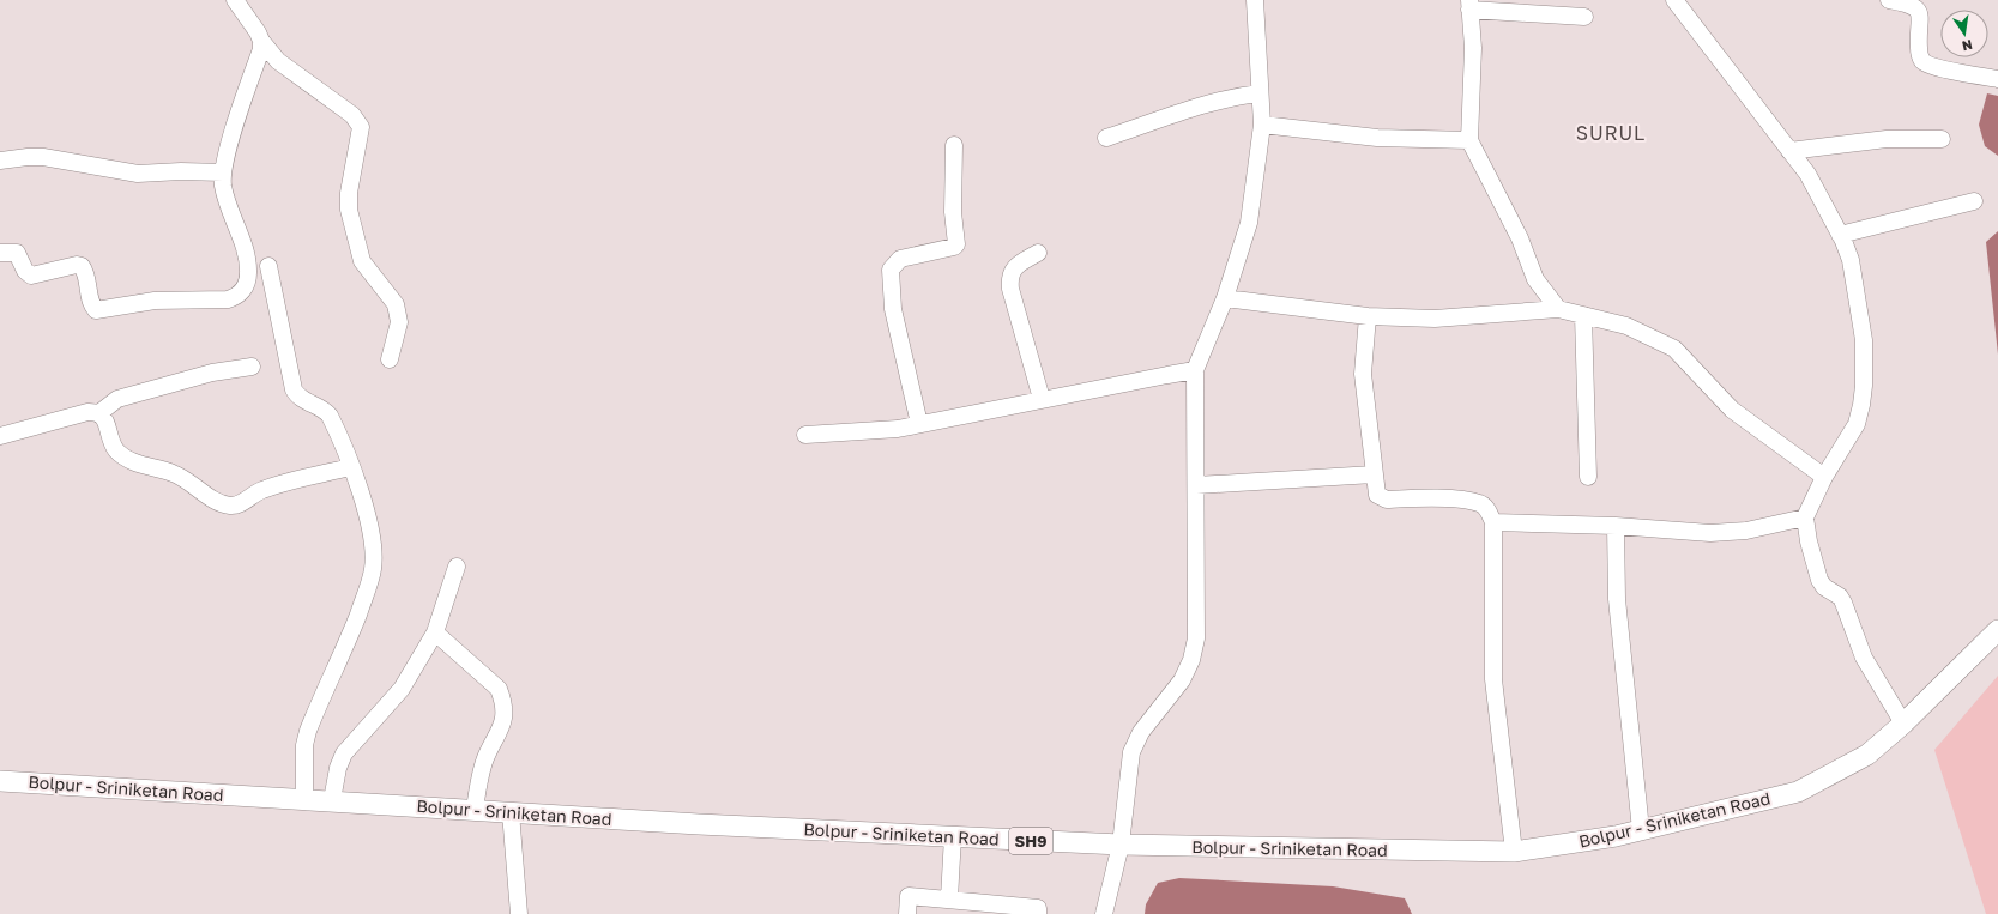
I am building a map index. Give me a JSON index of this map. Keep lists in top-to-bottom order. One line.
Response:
{"streets":{"main road":["Bolpur - Sriniketan Road","SH9"]},"districts":["SURUL"],"north":"bottom"}
